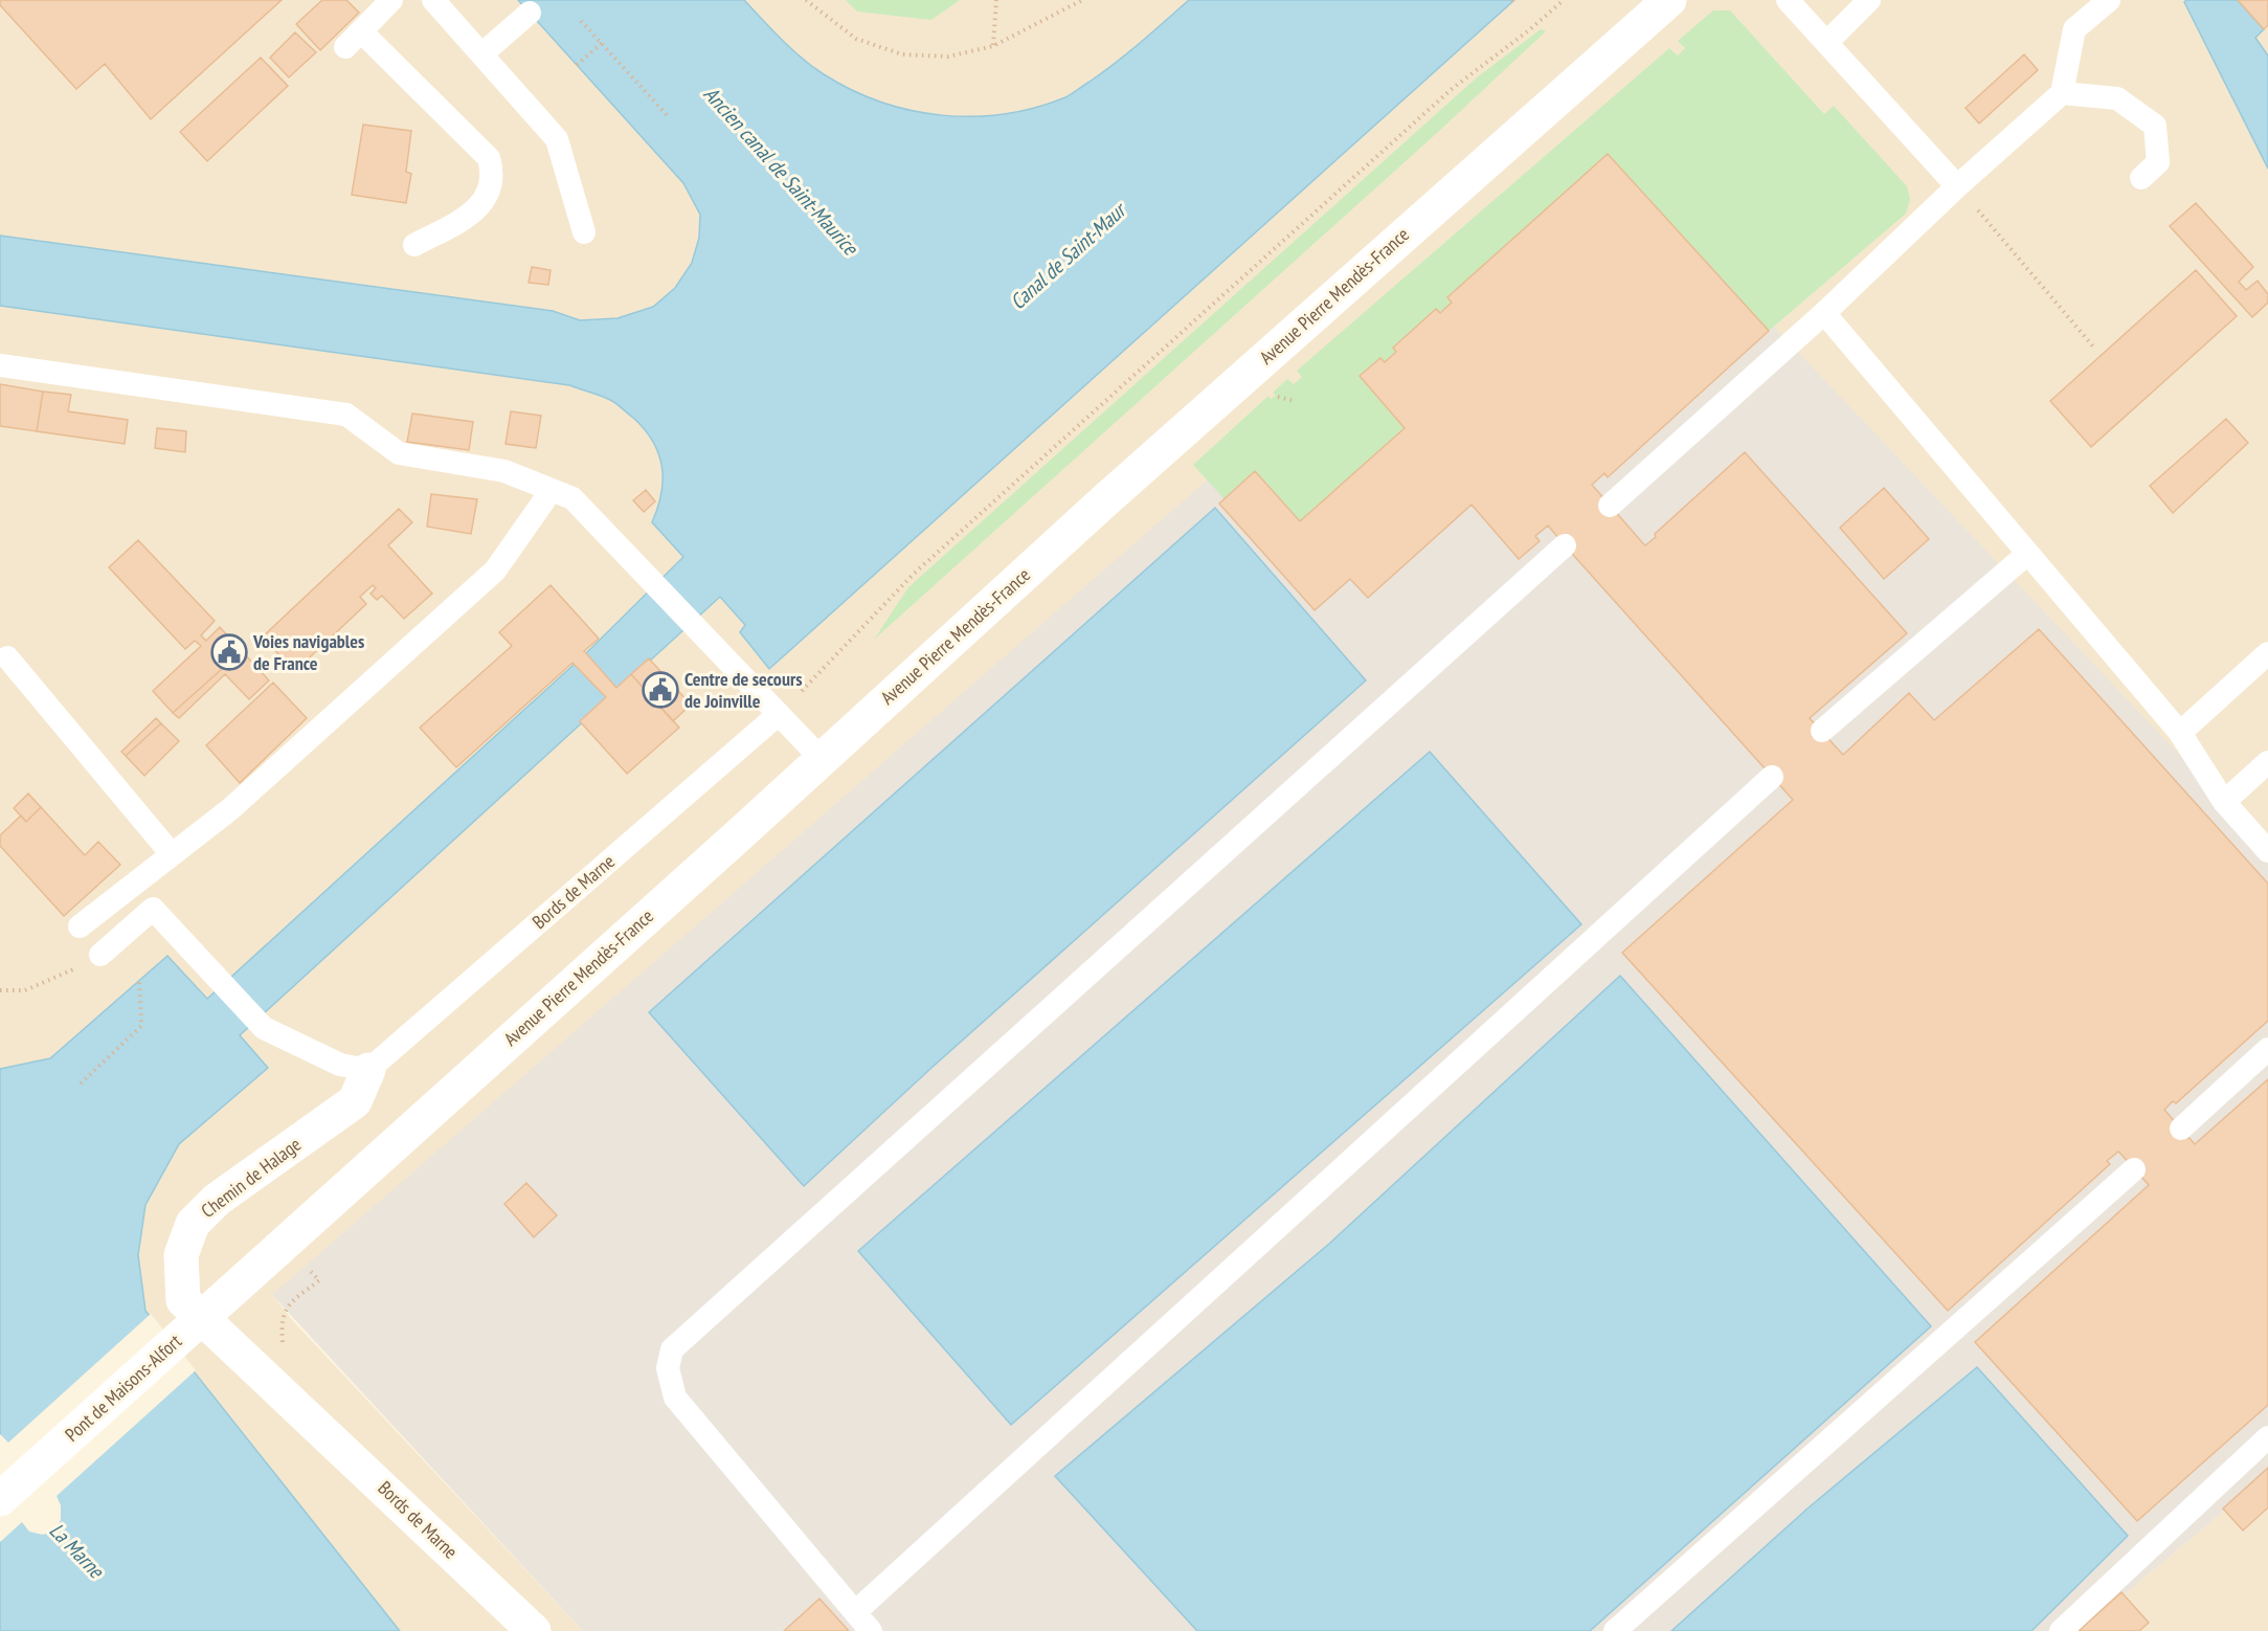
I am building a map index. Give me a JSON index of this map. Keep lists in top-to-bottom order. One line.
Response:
{"streets":{"main road":["Avenue Pierre Mendès-France","Bords de Marne","Chemin de Halage","Pont de Maisons-Alfort"]},"crossings":[["Avenue Pierre Mendès-France","Pont de Maisons-Alfort"],["Bords de Marne","Chemin de Halage"]],"water":["Ancien canal de Saint-Maurice","Canal de Saint-Maur","La Marne"],"places":{"public building":["Voies navigables de France","Centre de secours de Joinville"]}}
